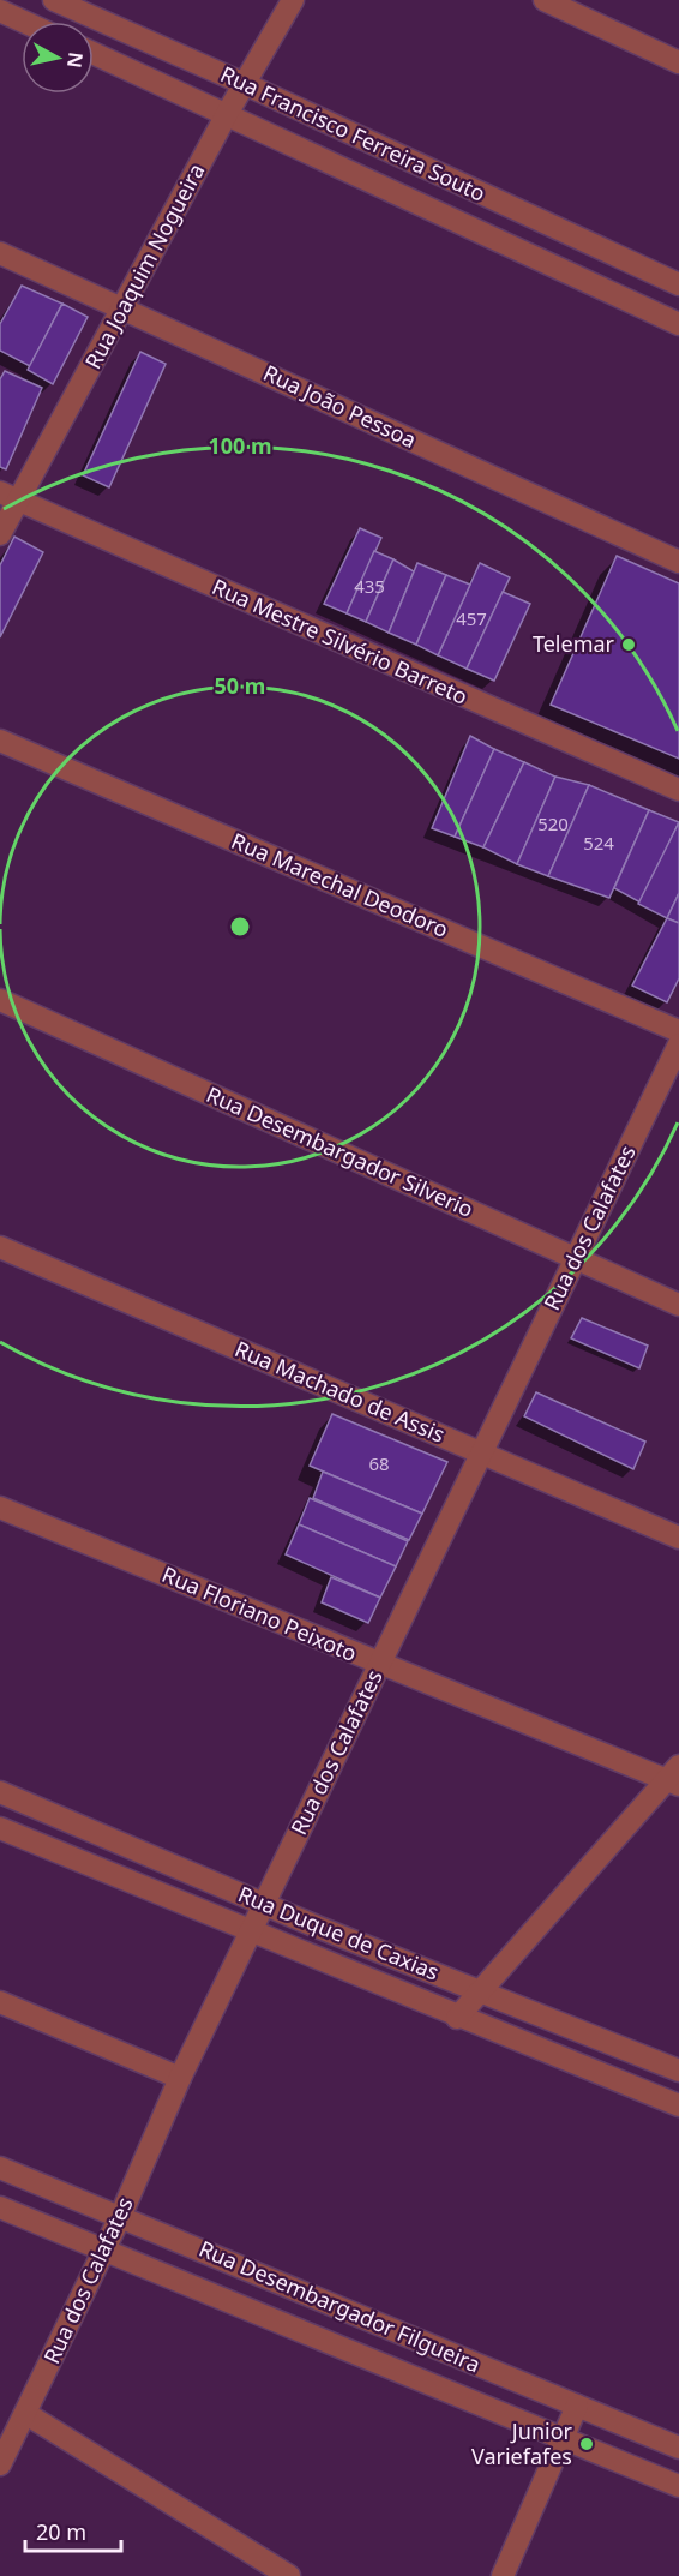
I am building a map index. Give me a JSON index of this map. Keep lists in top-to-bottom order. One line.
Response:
{"streets":{"street":["Rua Francisco Ferreira Souto","Rua Joaquim Nogueira","Rua João Pessoa","Rua Mestre Silvério Barreto","Rua Marechal Deodoro","Rua Desembargador Silverio","Rua dos Calafates","Rua Machado de Assis","Rua Floriano Peixoto","Rua Duque de Caxias","Rua Desembargador Filgueira"]},"crossings":[["Rua Francisco Ferreira Souto","Rua Joaquim Nogueira"],["Rua Joaquim Nogueira","Rua João Pessoa"],["Rua Joaquim Nogueira","Rua Mestre Silvério Barreto"],["Rua Desembargador Silverio","Rua dos Calafates"],["Rua dos Calafates","Rua Machado de Assis"],["Rua dos Calafates","Rua Floriano Peixoto"],["Rua dos Calafates","Rua Duque de Caxias"],["Rua dos Calafates","Rua Desembargador Filgueira"]],"places":["Telemar","Junior Variefafes"],"house_numbers":["435","457","520","524","68"],"scale_bar":"20 m","north":"right","rings":["100 m","50 m"]}
